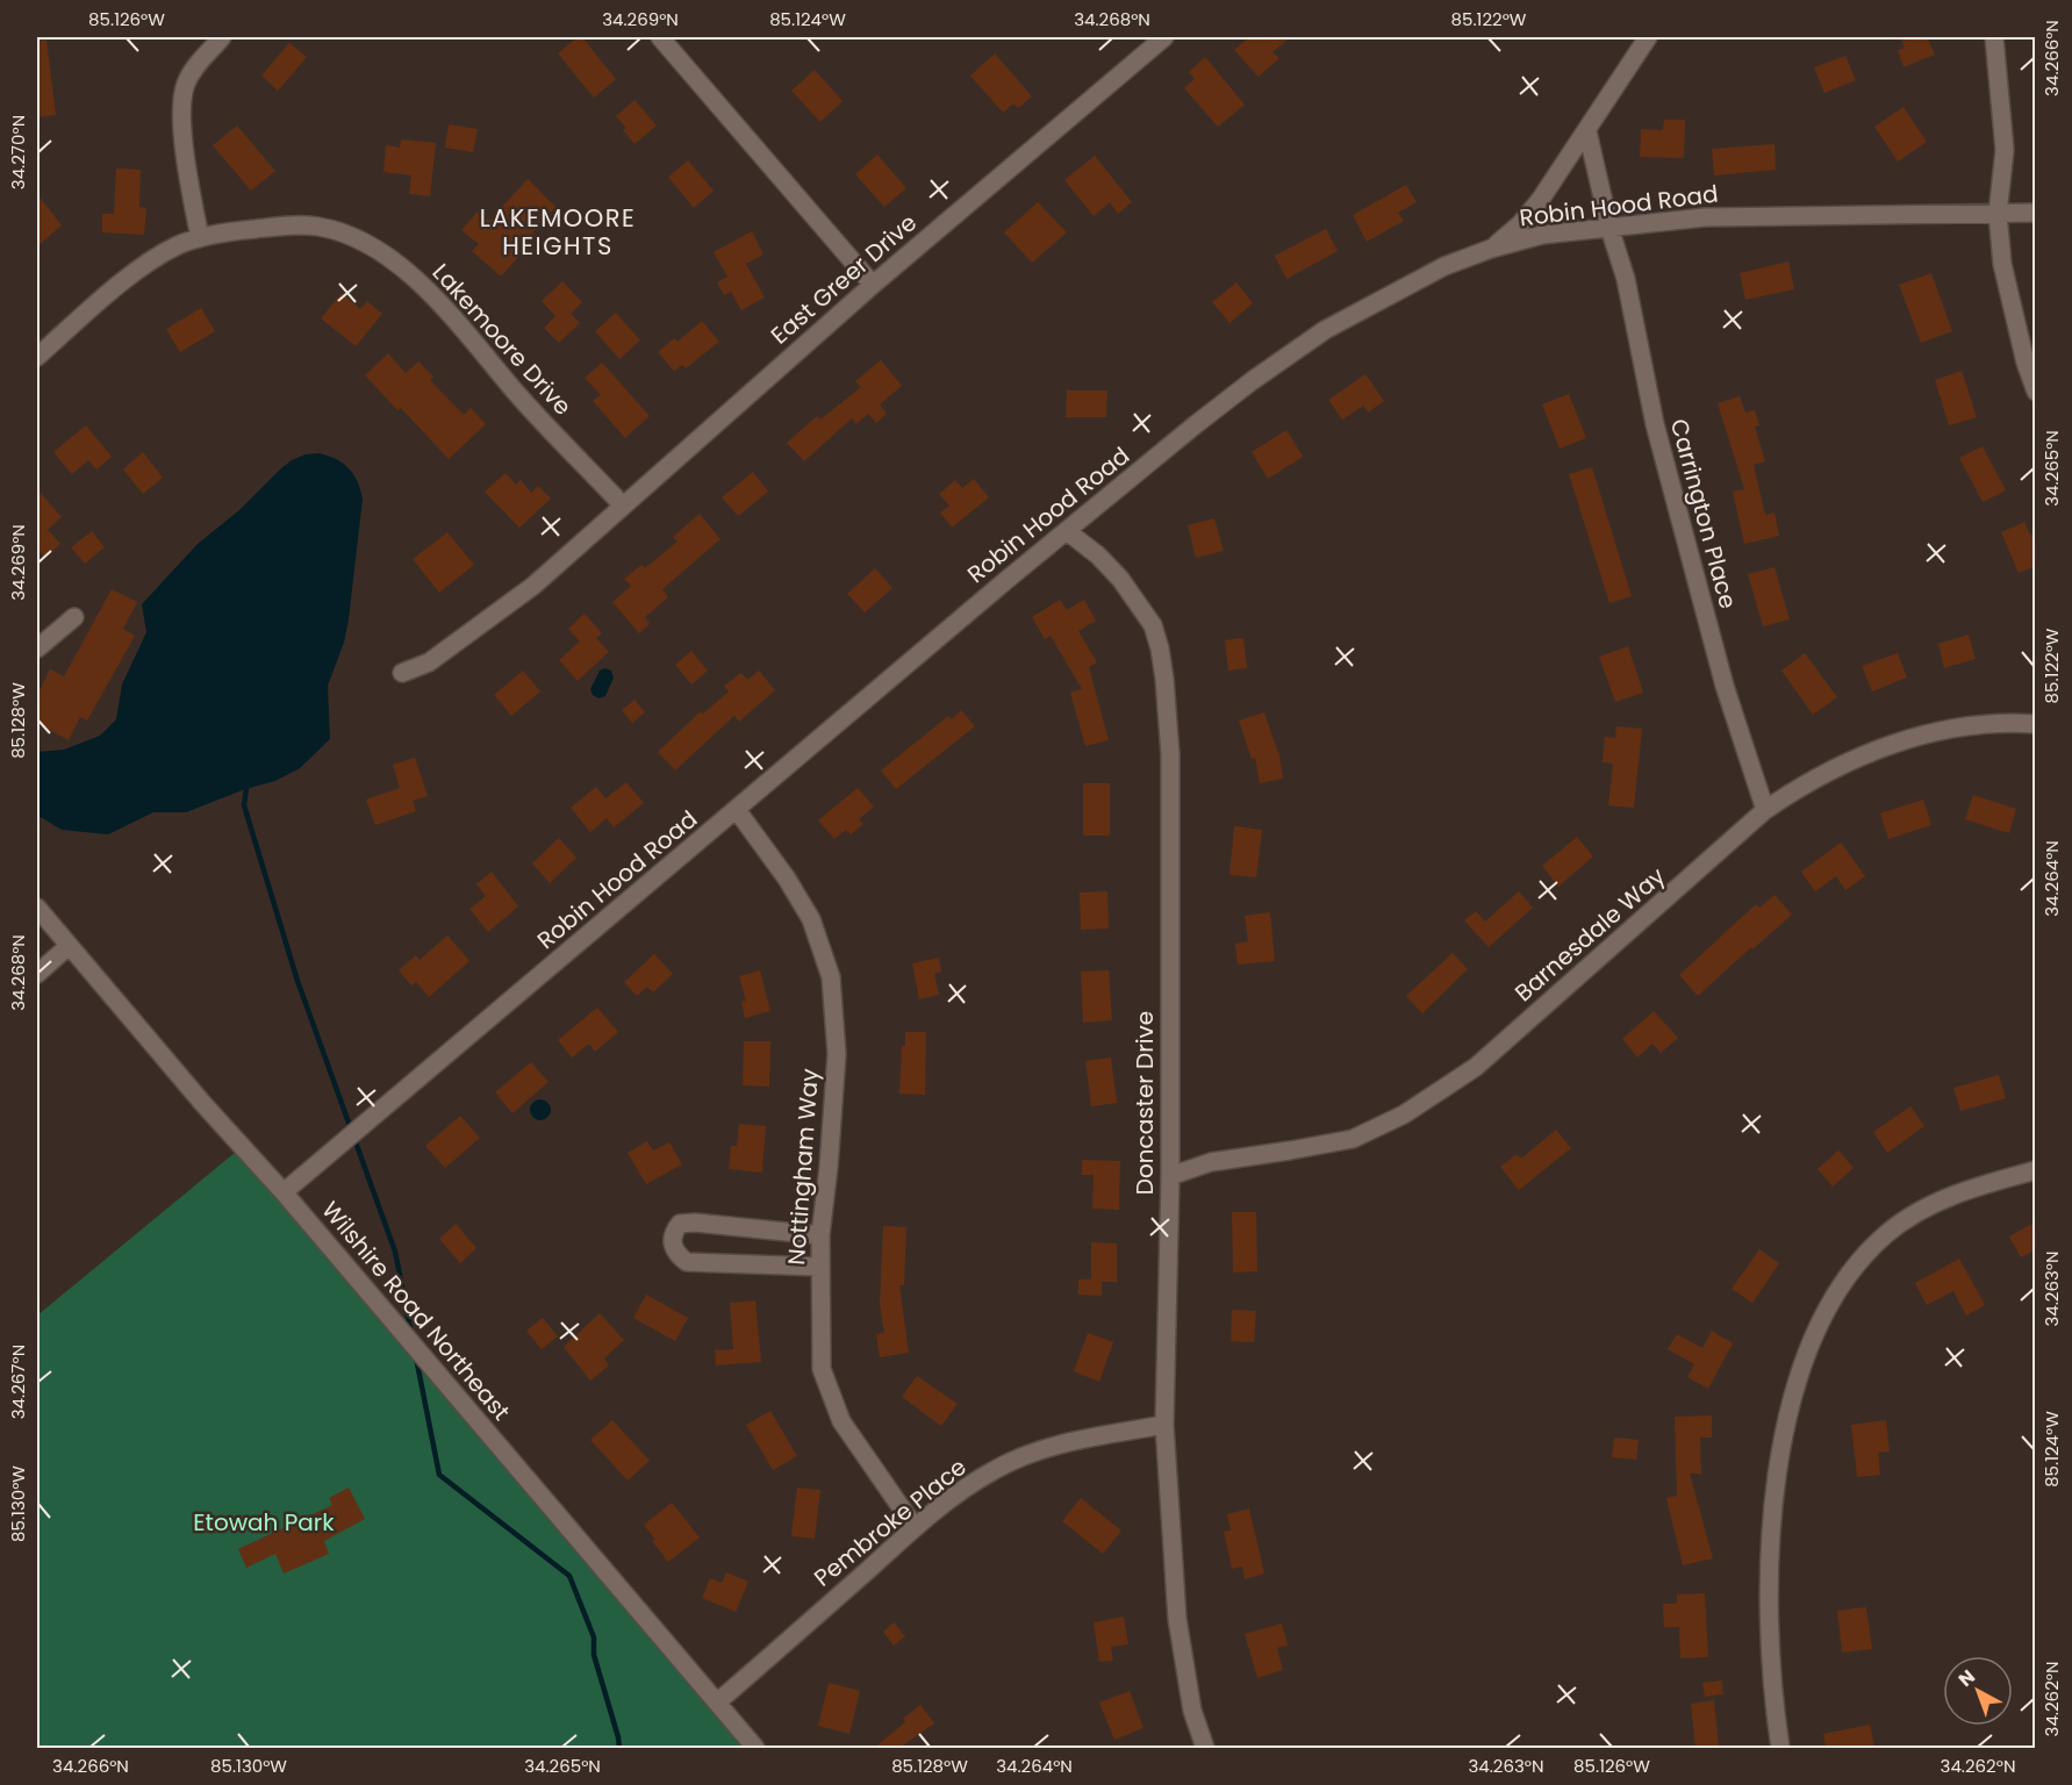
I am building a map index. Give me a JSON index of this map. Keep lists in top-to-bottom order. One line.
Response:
{"streets":{"street":["Robin Hood Road","East Greer Drive","Lakemoore Drive","Carrington Place","Barnesdale Way","Doncaster Drive","Nottingham Way","Wilshire Road Northeast","Pembroke Place"]},"crossings":[["Robin Hood Road","Carrington Place"],["Robin Hood Road","Doncaster Drive"],["Robin Hood Road","Nottingham Way"],["Robin Hood Road","Wilshire Road Northeast"],["East Greer Drive","Lakemoore Drive"],["Carrington Place","Barnesdale Way"],["Barnesdale Way","Doncaster Drive"],["Doncaster Drive","Pembroke Place"],["Nottingham Way","Pembroke Place"],["Wilshire Road Northeast","Pembroke Place"]],"districts":["LAKEMOORE HEIGHTS"],"parks":["Etowah Park"],"north":"top left","coordinates":["85.126°W","34.269°N","85.124°W","34.268°N","85.122°W","34.266°N","34.270°N","34.265°N","85.128°W","34.264°N","34.263°N","34.267°N","85.130°W","34.262°N"]}
